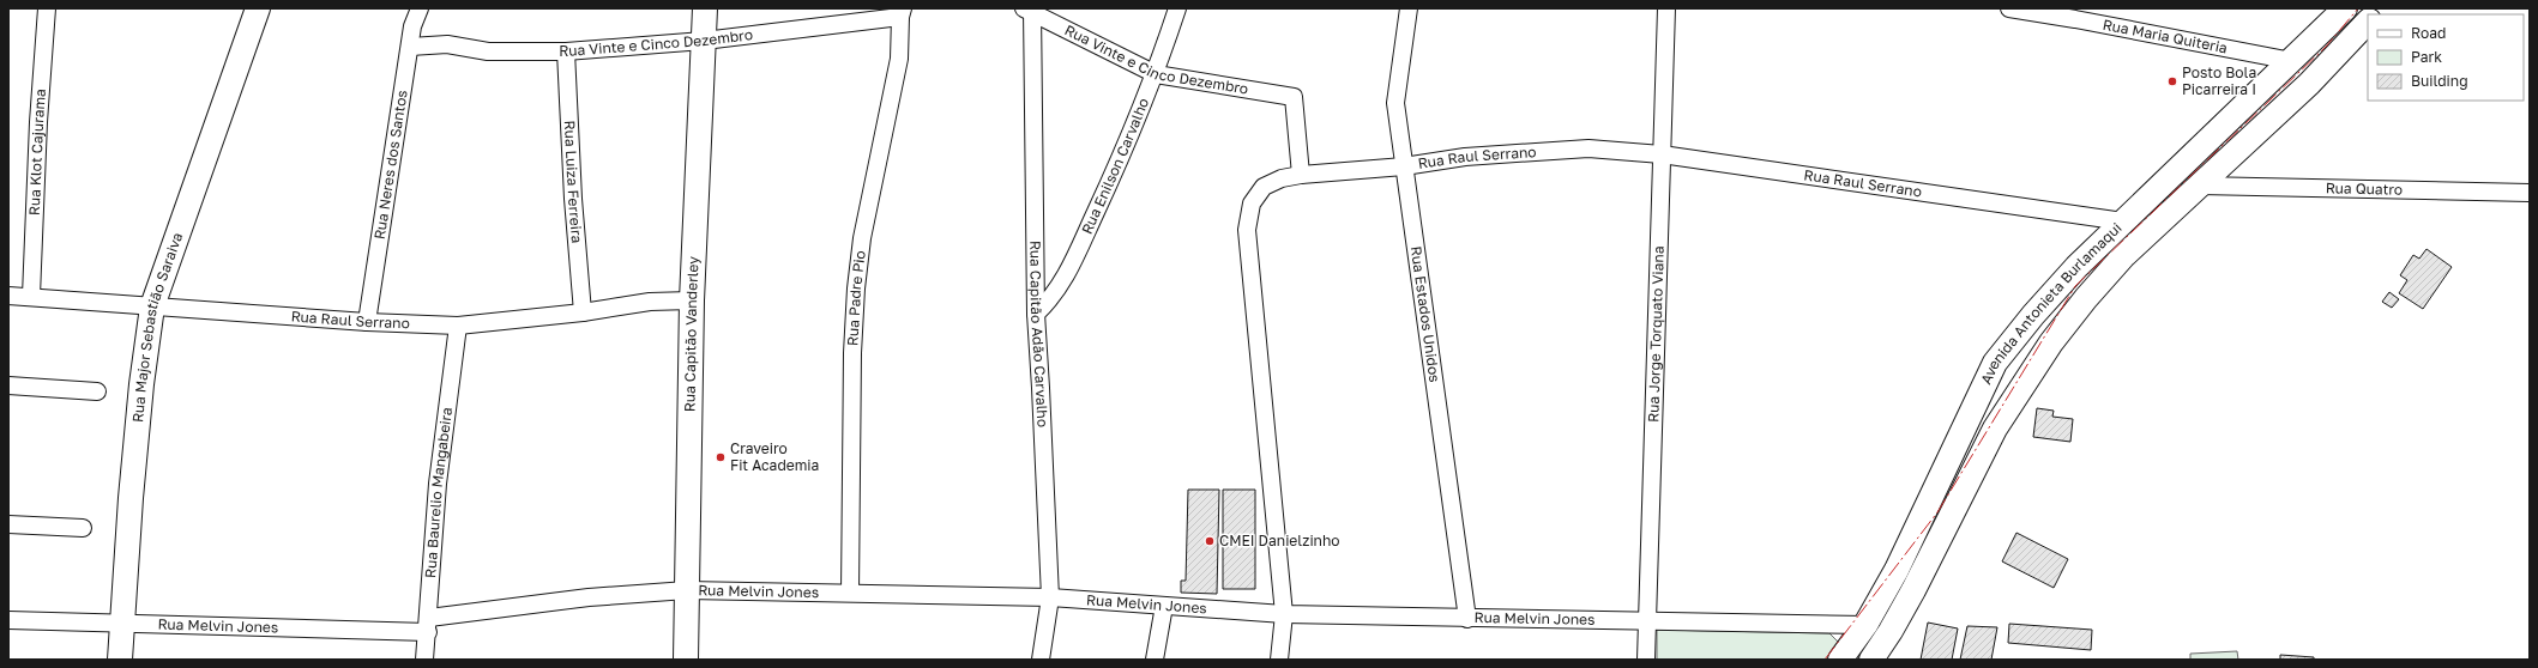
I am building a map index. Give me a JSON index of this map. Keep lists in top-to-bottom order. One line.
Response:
{"streets":{"main road":["Avenida Antonieta Burlamaqui","Rua Major Sebastião Saraiva","Rua Capitão Vanderley"],"street":["Rua Maria Quiteria","Rua Vinte e Cinco Dezembro","Rua Klot Cajurama","Rua Raul Serrano","Rua Neres dos Santos","Rua Enilson Carvalho","Rua Luiza Ferreira","Rua Quatro","Rua Padre Pio","Rua Estados Unidos","Rua Capitão Adão Carvalho","Rua Jorge Torquato Viana","Rua Baurelio Mangabeira","Rua Melvin Jones"]},"crossings":[["Rua Maria Quiteria","Avenida Antonieta Burlamaqui"],["Rua Vinte e Cinco Dezembro","Rua Raul Serrano"],["Rua Vinte e Cinco Dezembro","Rua Neres dos Santos"],["Rua Vinte e Cinco Dezembro","Rua Enilson Carvalho"],["Rua Vinte e Cinco Dezembro","Rua Luiza Ferreira"],["Rua Vinte e Cinco Dezembro","Rua Padre Pio"],["Rua Vinte e Cinco Dezembro","Rua Capitão Vanderley"],["Rua Vinte e Cinco Dezembro","Rua Capitão Adão Carvalho"],["Rua Klot Cajurama","Rua Raul Serrano"],["Rua Raul Serrano","Rua Neres dos Santos"],["Rua Raul Serrano","Rua Luiza Ferreira"],["Rua Raul Serrano","Avenida Antonieta Burlamaqui"],["Rua Raul Serrano","Rua Estados Unidos"],["Rua Raul Serrano","Rua Major Sebastião Saraiva"],["Rua Raul Serrano","Rua Capitão Vanderley"],["Rua Raul Serrano","Rua Jorge Torquato Viana"],["Rua Raul Serrano","Rua Baurelio Mangabeira"],["Rua Raul Serrano","Rua Melvin Jones"],["Rua Enilson Carvalho","Rua Capitão Adão Carvalho"],["Rua Quatro","Avenida Antonieta Burlamaqui"],["Rua Padre Pio","Rua Melvin Jones"],["Avenida Antonieta Burlamaqui","Rua Melvin Jones"],["Rua Estados Unidos","Rua Melvin Jones"],["Rua Major Sebastião Saraiva","Rua Melvin Jones"],["Rua Capitão Vanderley","Rua Melvin Jones"],["Rua Capitão Adão Carvalho","Rua Melvin Jones"],["Rua Jorge Torquato Viana","Rua Melvin Jones"],["Rua Baurelio Mangabeira","Rua Melvin Jones"]],"places":["Posto Bola Picarreira I","Craveiro Fit Academia","CMEI Danielzinho"],"legend":["Road","Park","Building"]}
